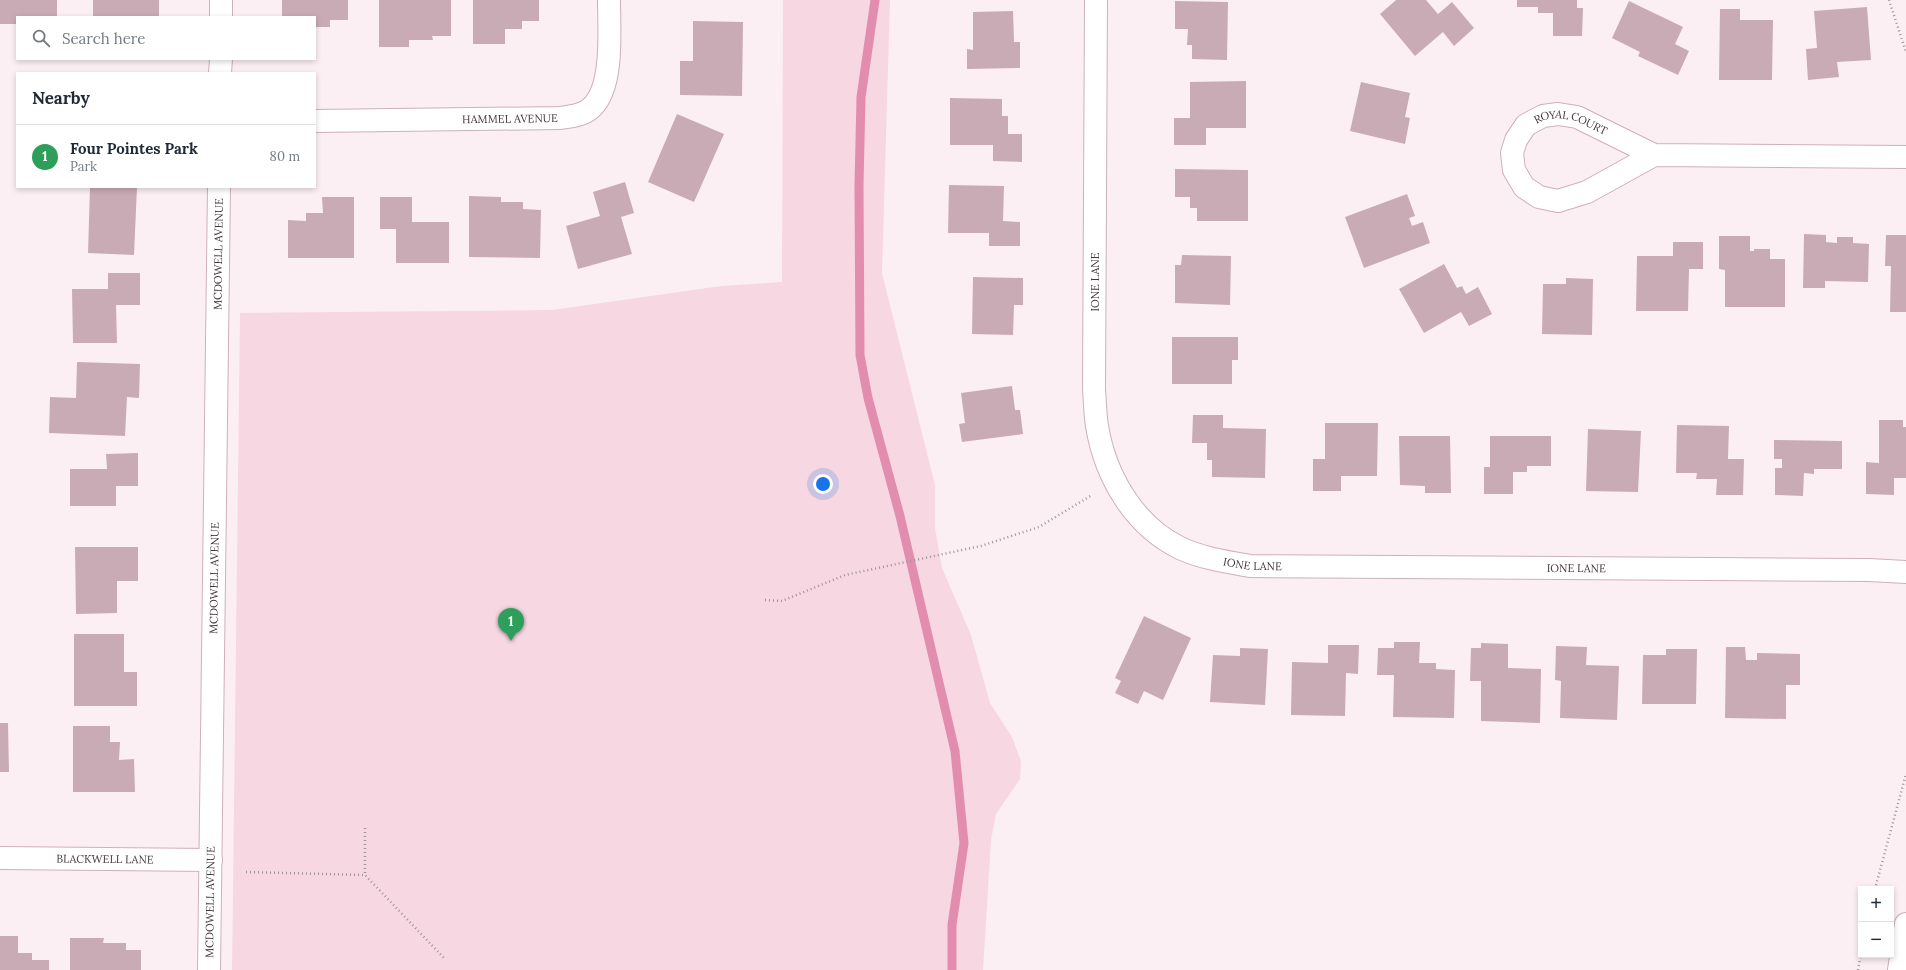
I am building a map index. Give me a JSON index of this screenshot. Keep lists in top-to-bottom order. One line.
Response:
{"streets":{"street":["HAMMEL AVENUE","ROYAL COURT","MCDOWELL AVENUE","IONE LANE","BLACKWELL LANE"]},"crossings":[["MCDOWELL AVENUE","BLACKWELL LANE"]],"page":{"search":"Search here","heading":"Nearby","list":[{"mark":"1","name":"Four Pointes Park","note":"Park","value":"80 m"}],"pins":"1","map_buttons":["+","−"]}}
